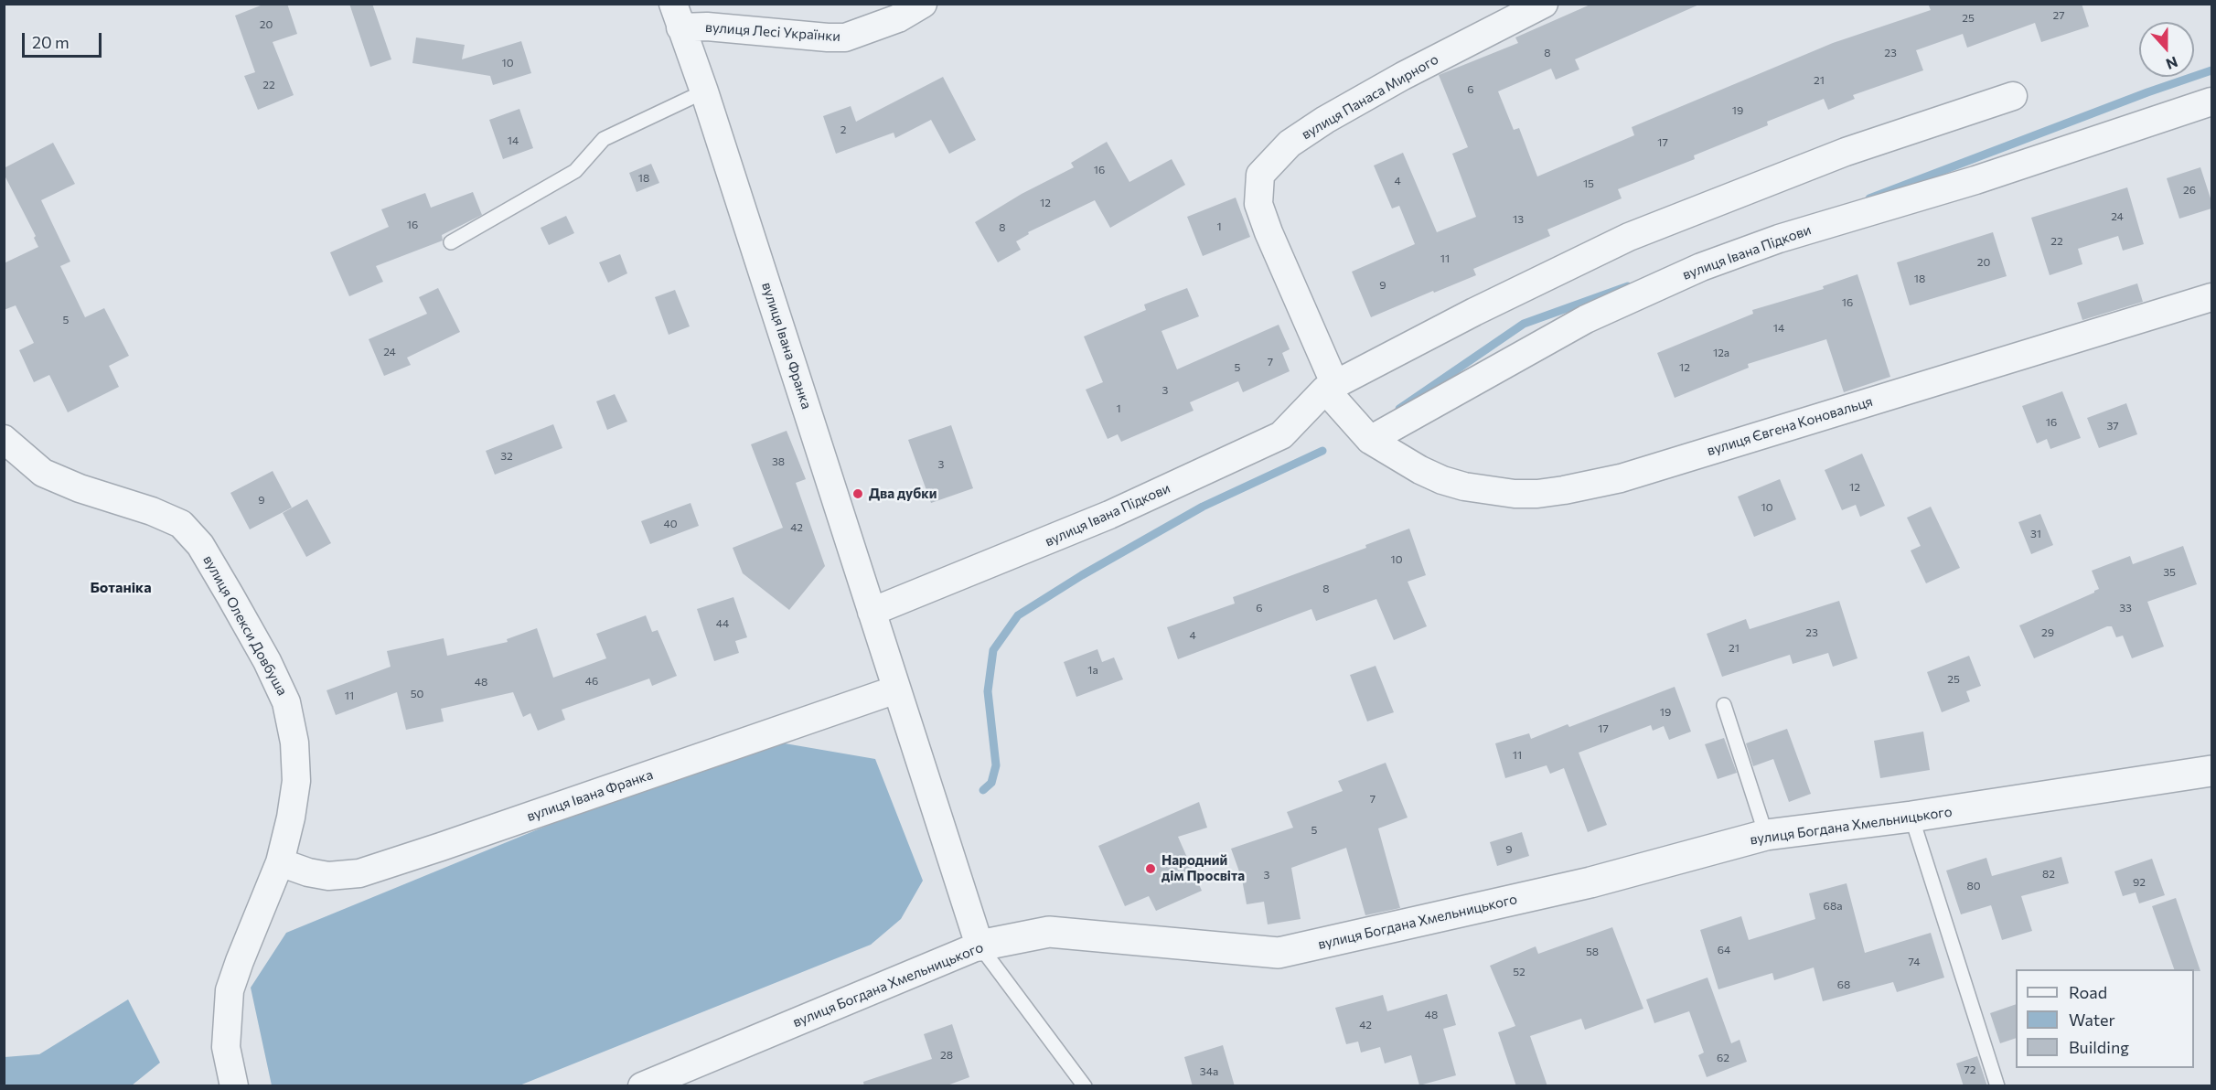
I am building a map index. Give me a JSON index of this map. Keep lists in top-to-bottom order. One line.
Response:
{"streets":{"street":["вулиця Лесі Українки","вулиця Панаса Мирного","вулиця Івана Підкови","вулиця Івана Франка","вулиця Євгена Коновальця","вулиця Олекси Довбуша","вулиця Богдана Хмельницького"]},"crossings":[["вулиця Лесі Українки","вулиця Івана Франка"],["вулиця Панаса Мирного","вулиця Івана Підкови"],["вулиця Івана Підкови","вулиця Івана Франка"],["вулиця Івана Підкови","вулиця Євгена Коновальця"],["вулиця Івана Франка","вулиця Олекси Довбуша"],["вулиця Івана Франка","вулиця Богдана Хмельницького"]],"districts":["Ботаніка"],"places":["Два дубки","Народний дім Просвіта"],"house_numbers":["27","25","20","8","23","10","21","22","6","19","2","14","17","16","18","4","15","26","12","24","13","16","1","8","22","11","20","18","9","16","5","14","24","12а","7","5","12","3","1","16","37","32","38","3","12","9","10","40","42","31","10","35","8","6","33","44","23","29","4","21","1а","25","46","48","50","11","19","17","11","7","5","9","82","3","92","80","68а","64","58","74","52","68","48","42","28","62","72","34а"],"legend":["Road","Water","Building"],"scale_bar":"20 m","north":"bottom"}
